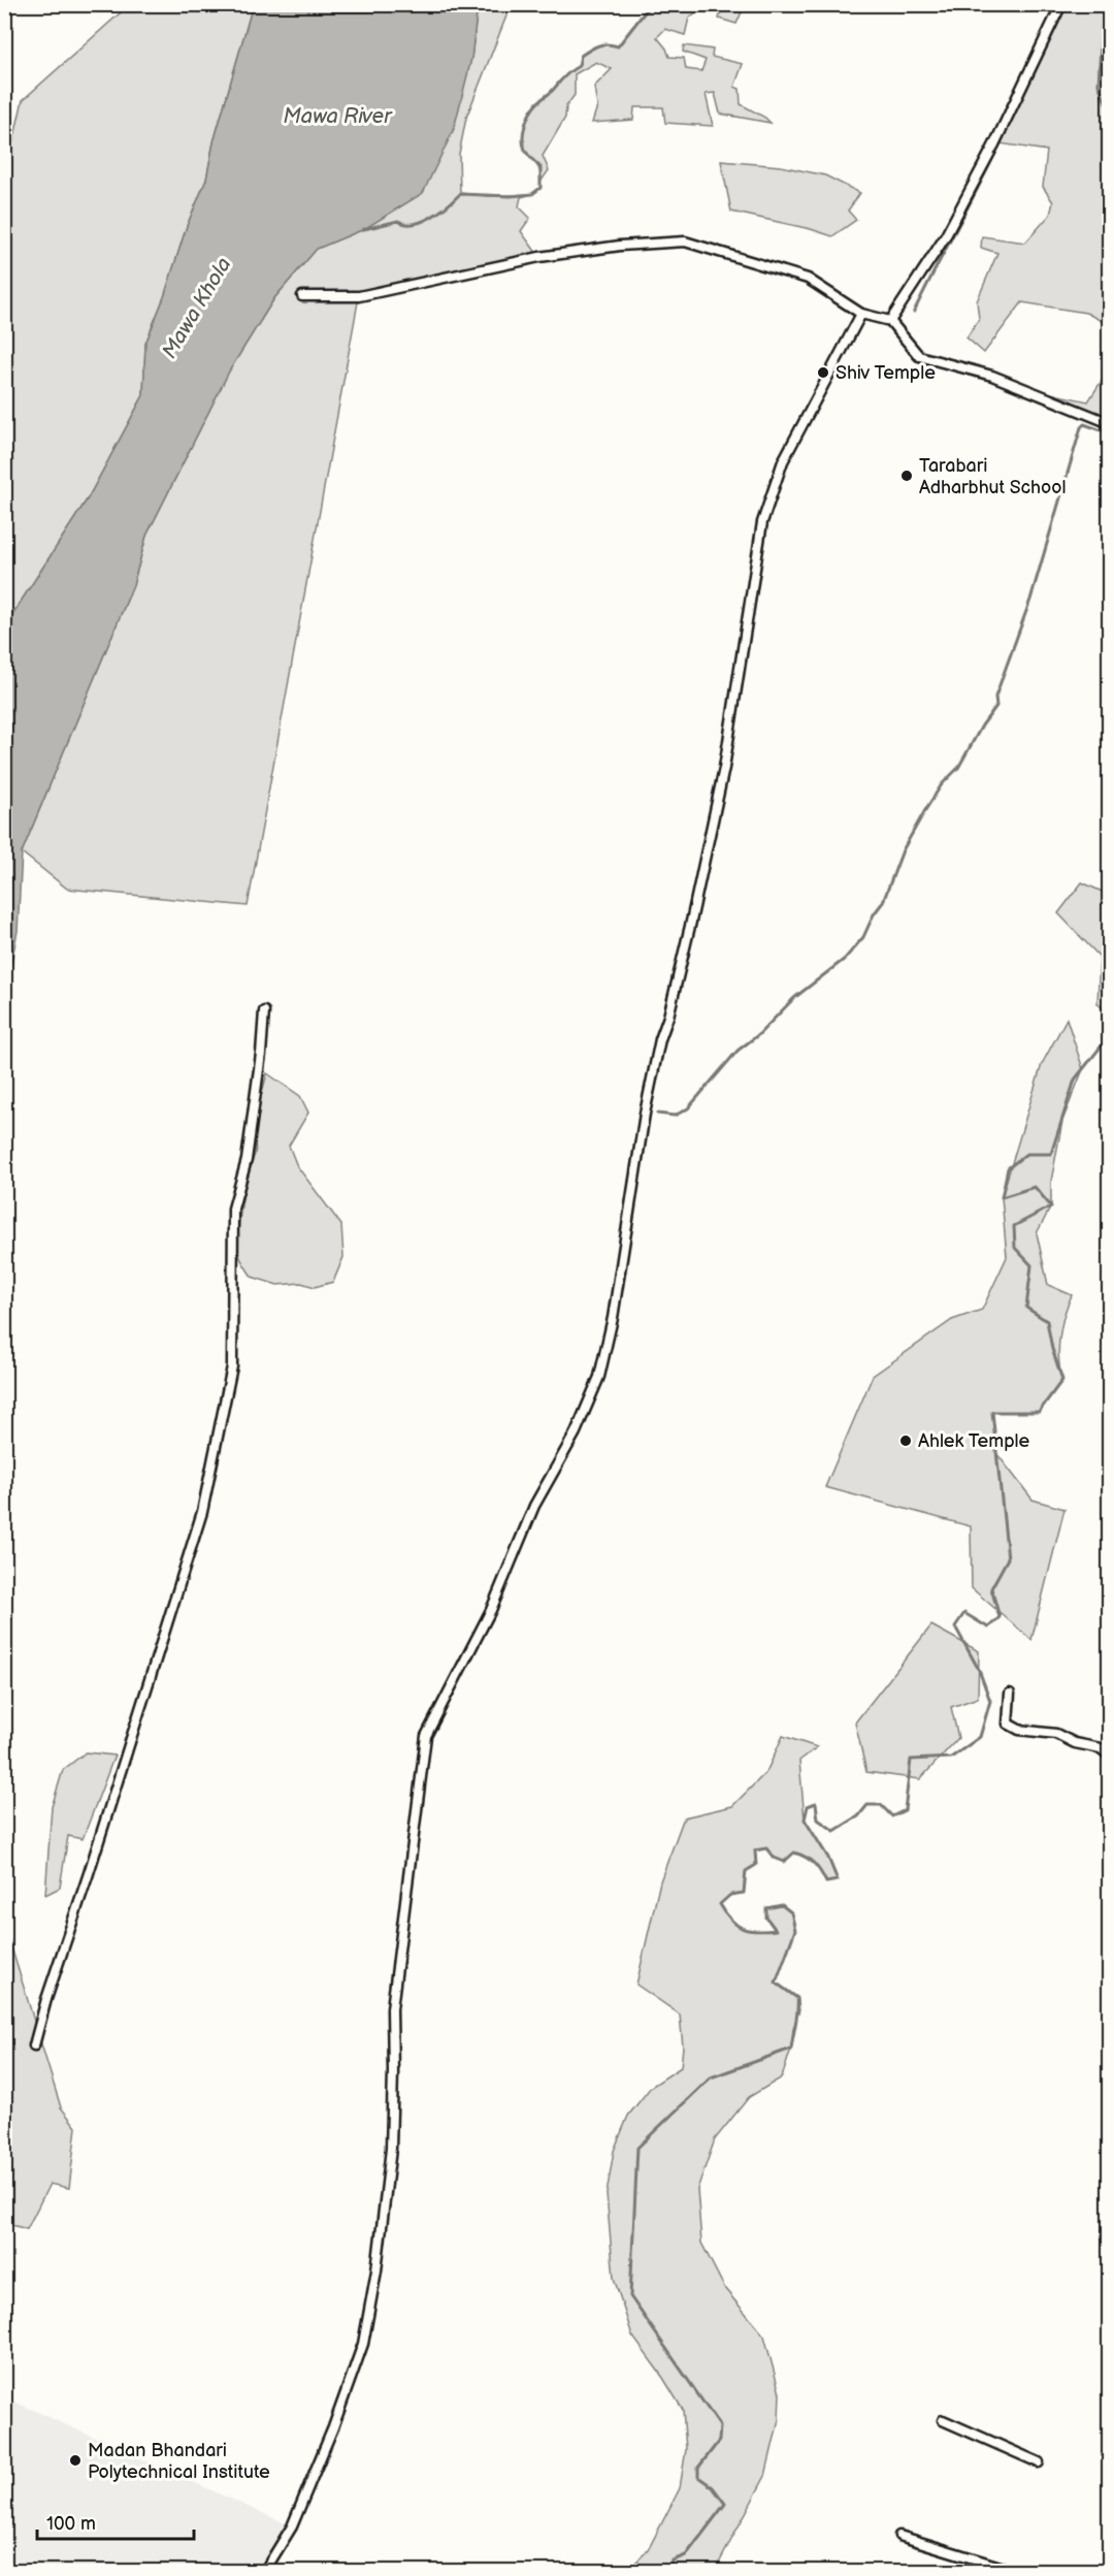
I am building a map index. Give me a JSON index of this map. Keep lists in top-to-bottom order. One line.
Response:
{"water":["Mawa River","Mawa Khola"],"places":["Shiv Temple","Tarabari Adharbhut School","Ahlek Temple","Madan Bhandari Polytechnical Institute"],"scale_bar":"100 m"}
